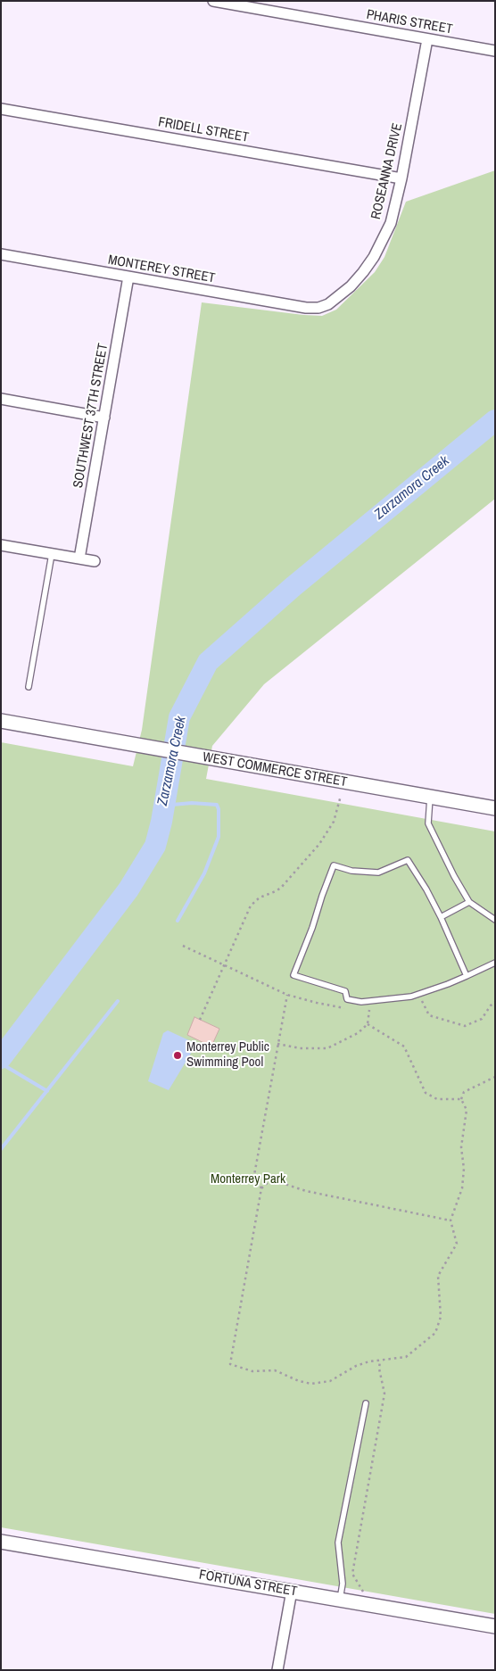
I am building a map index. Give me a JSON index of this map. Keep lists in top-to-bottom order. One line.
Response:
{"streets":{"main road":["WEST COMMERCE STREET","FORTUNA STREET"],"street":["PHARIS STREET","FRIDELL STREET","ROSEANNA DRIVE","MONTEREY STREET","SOUTHWEST 37TH STREET"]},"crossings":[["PHARIS STREET","ROSEANNA DRIVE"],["FRIDELL STREET","ROSEANNA DRIVE"],["ROSEANNA DRIVE","MONTEREY STREET"],["MONTEREY STREET","SOUTHWEST 37TH STREET"]],"water":["Zarzamora Creek"],"parks":["Monterrey Park"],"places":["Monterrey Public Swimming Pool"]}
